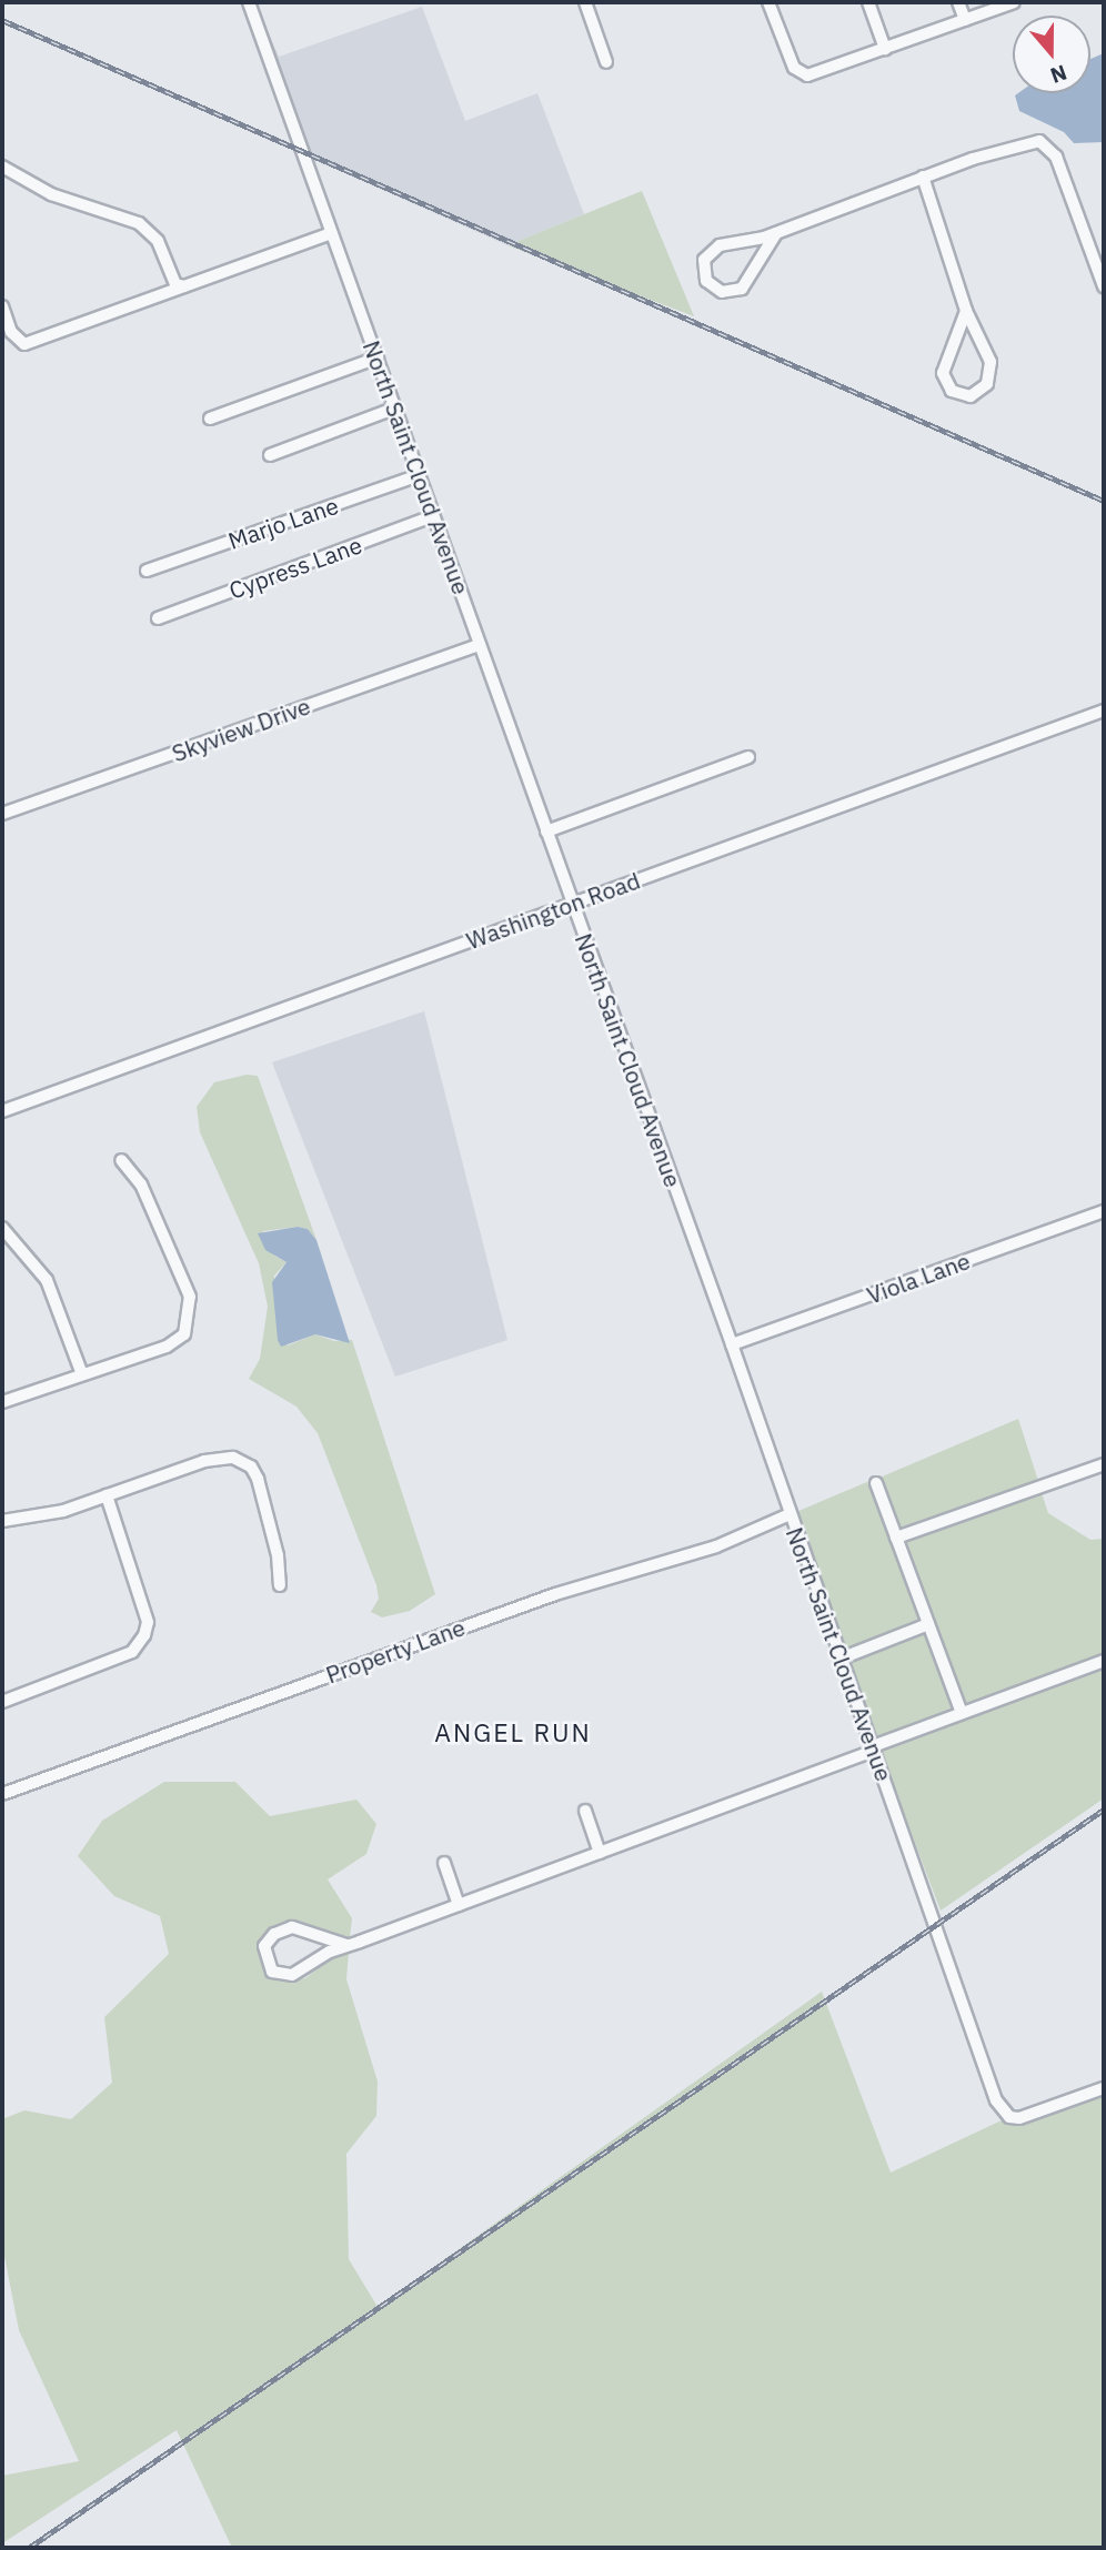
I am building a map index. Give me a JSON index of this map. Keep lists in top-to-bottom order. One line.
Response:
{"streets":{"street":["North Saint Cloud Avenue","Marjo Lane","Cypress Lane","Skyview Drive","Washington Road","Viola Lane","Property Lane"]},"crossings":[["North Saint Cloud Avenue","Marjo Lane"],["North Saint Cloud Avenue","Cypress Lane"],["North Saint Cloud Avenue","Skyview Drive"],["North Saint Cloud Avenue","Washington Road"],["North Saint Cloud Avenue","Viola Lane"],["North Saint Cloud Avenue","Property Lane"]],"districts":["ANGEL RUN"],"north":"bottom"}
